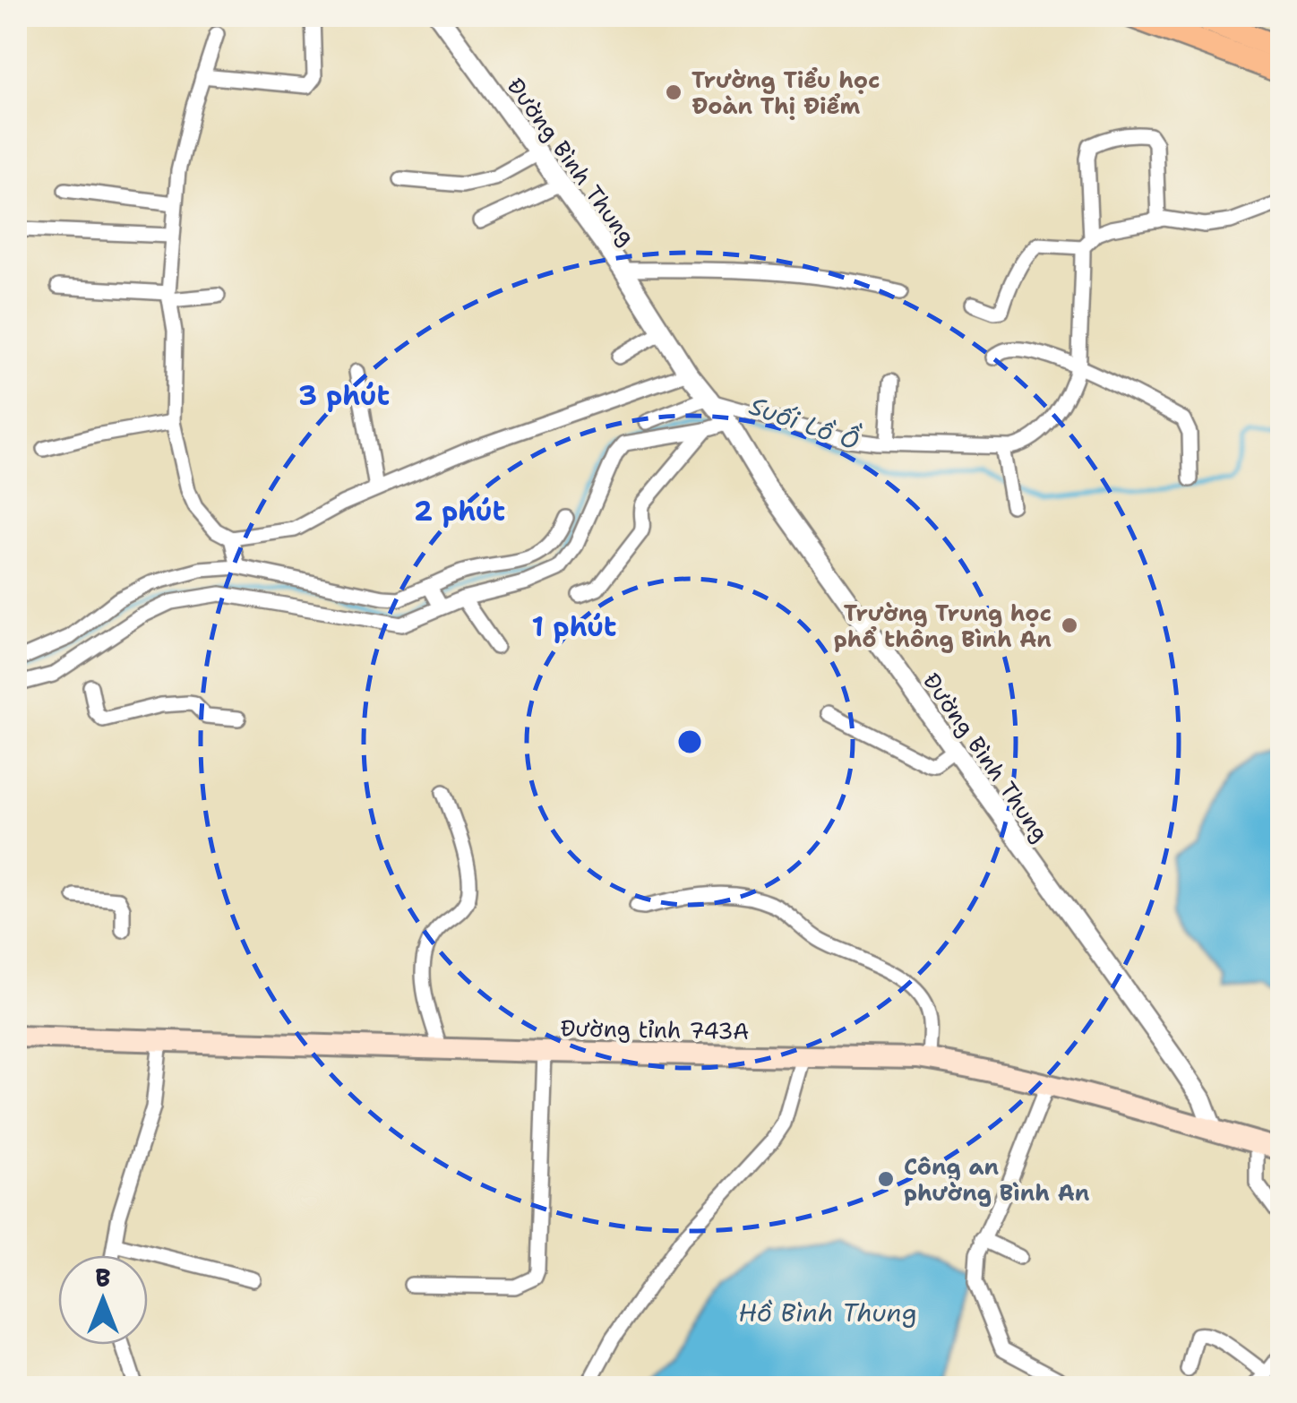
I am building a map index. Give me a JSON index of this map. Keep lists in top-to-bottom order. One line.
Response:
{"streets":{"main road":["Đường tỉnh 743A"],"street":["Đường Bình Thung"]},"crossings":[["Đường Bình Thung","Đường tỉnh 743A"]],"water":["Suối Lồ Ồ","Hồ Bình Thung"],"places":["Trường Tiểu học Đoàn Thị Điểm","Trường Trung học phổ thông Bình An","Công an phường Bình An"],"north":"top","rings":["3 phút","2 phút","1 phút"]}
